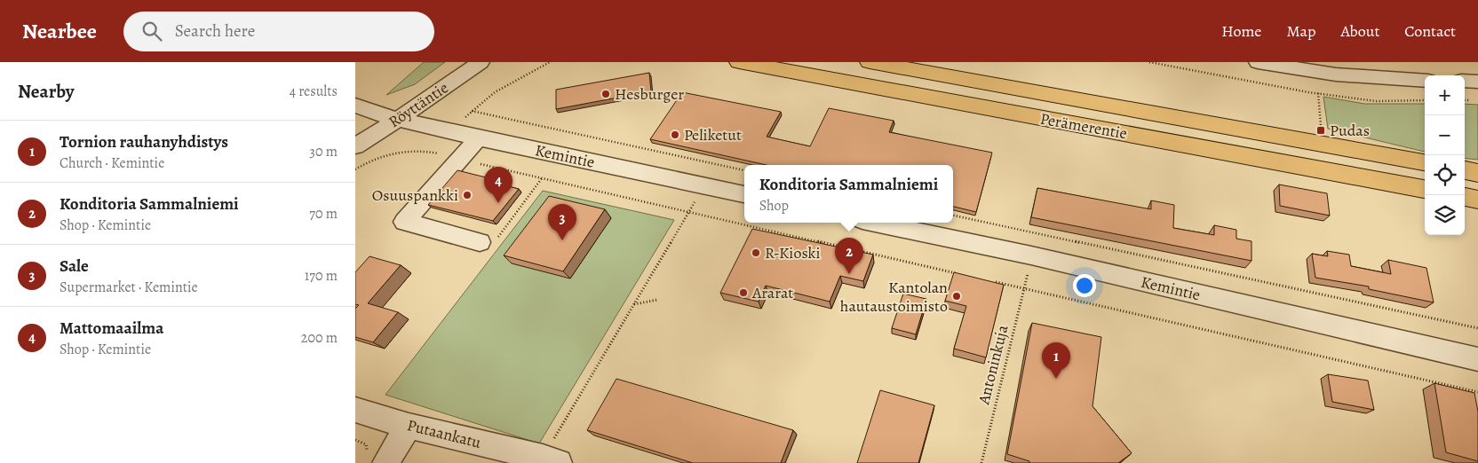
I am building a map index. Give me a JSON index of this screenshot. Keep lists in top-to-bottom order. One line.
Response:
{"streets":{"highway":["Perämerentie"],"street":["Röyttäntie","Kemintie","Putaankatu"],"path":["Antoninkuja"]},"crossings":[["Röyttäntie","Kemintie"]],"places":{"other":["Hesburger","Peliketut","Osuuspankki","R-Kioski","Ararat","Kantolan hautaustoimisto"],"transit":["Pudas"]},"page":{"header":"Nearbee","search":"Search here","nav":["Home","Map","About","Contact"],"heading":["Nearby","4 results"],"map_buttons":["+","−"],"list":[{"mark":"1","name":"Tornion rauhanyhdistys","note":"Church · Kemintie","value":"30 m"},{"mark":"2","name":"Konditoria Sammalniemi","note":"Shop · Kemintie","value":"70 m"},{"mark":"3","name":"Sale","note":"Supermarket · Kemintie","value":"170 m"},{"mark":"4","name":"Mattomaailma","note":"Shop · Kemintie","value":"200 m"}],"popup":["Konditoria Sammalniemi","Shop"],"pins":["4","3","2","1"]}}
